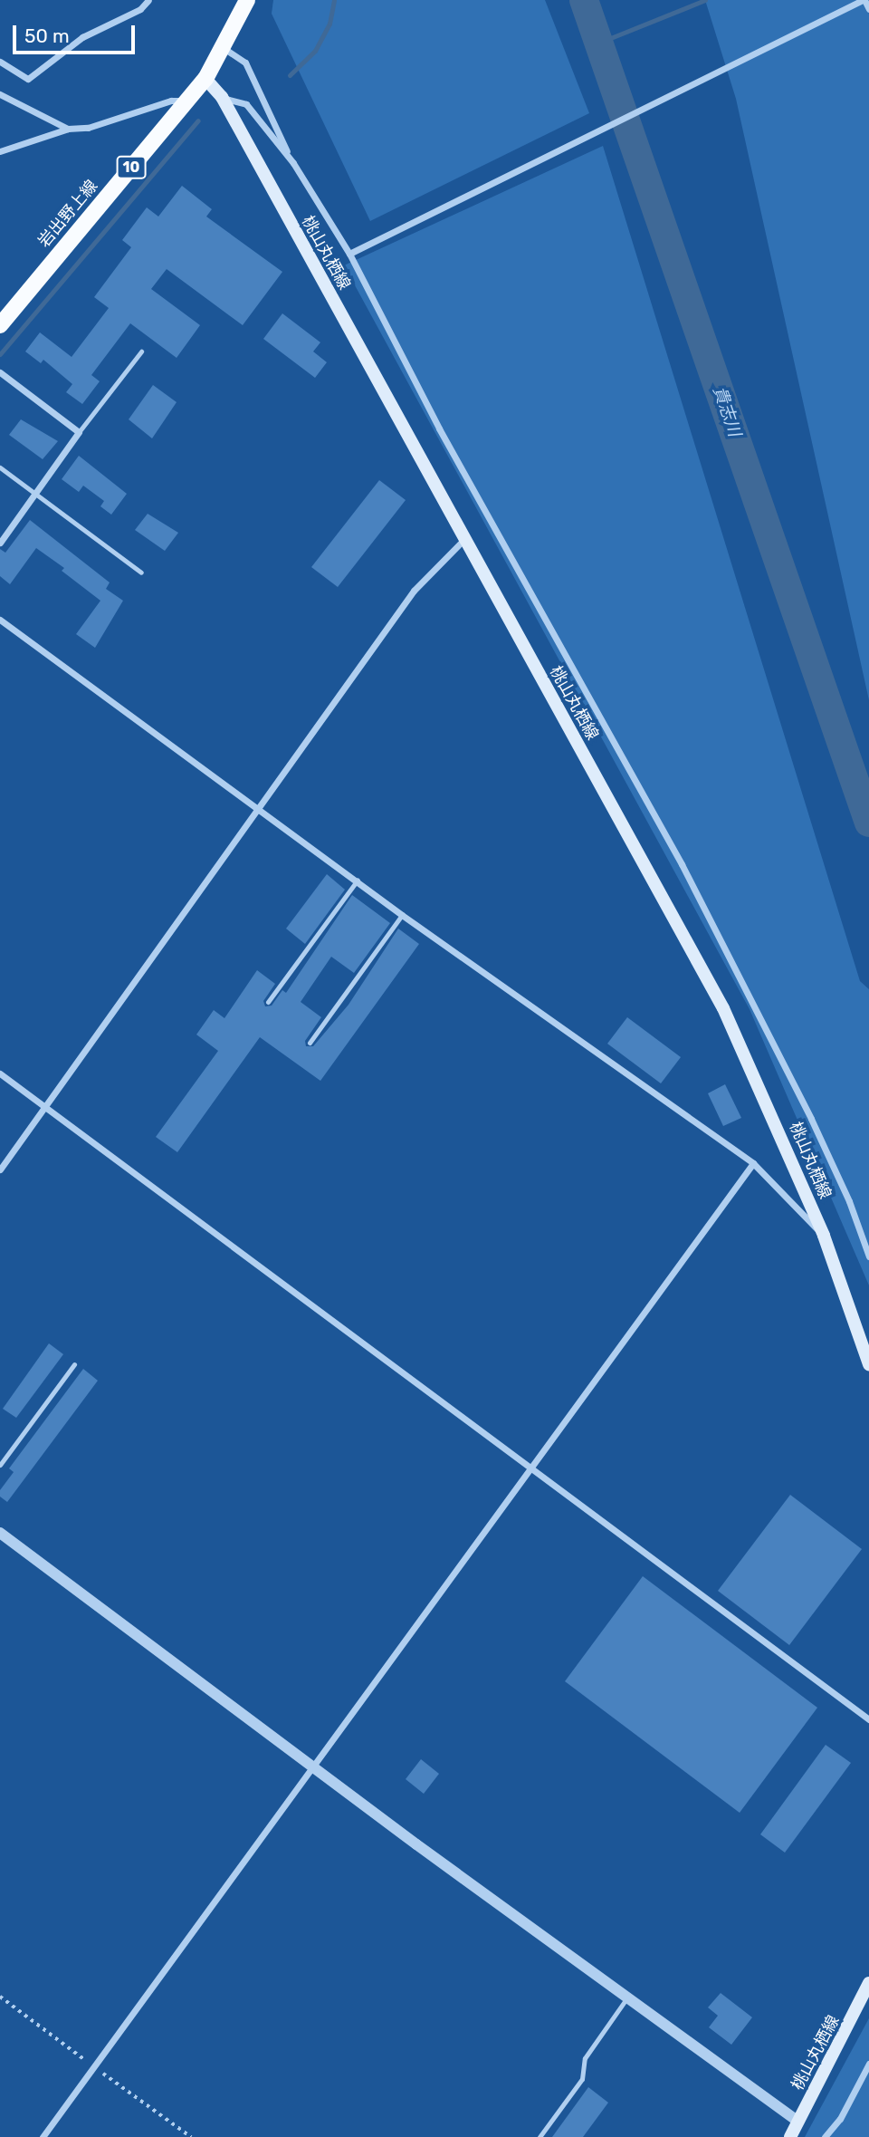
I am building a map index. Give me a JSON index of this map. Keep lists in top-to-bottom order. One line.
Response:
{"streets":{"main road":["10","岩出野上線","桃山丸栖線"]},"crossings":[["岩出野上線","桃山丸栖線"]],"water":["貴志川"],"scale_bar":"50 m"}
